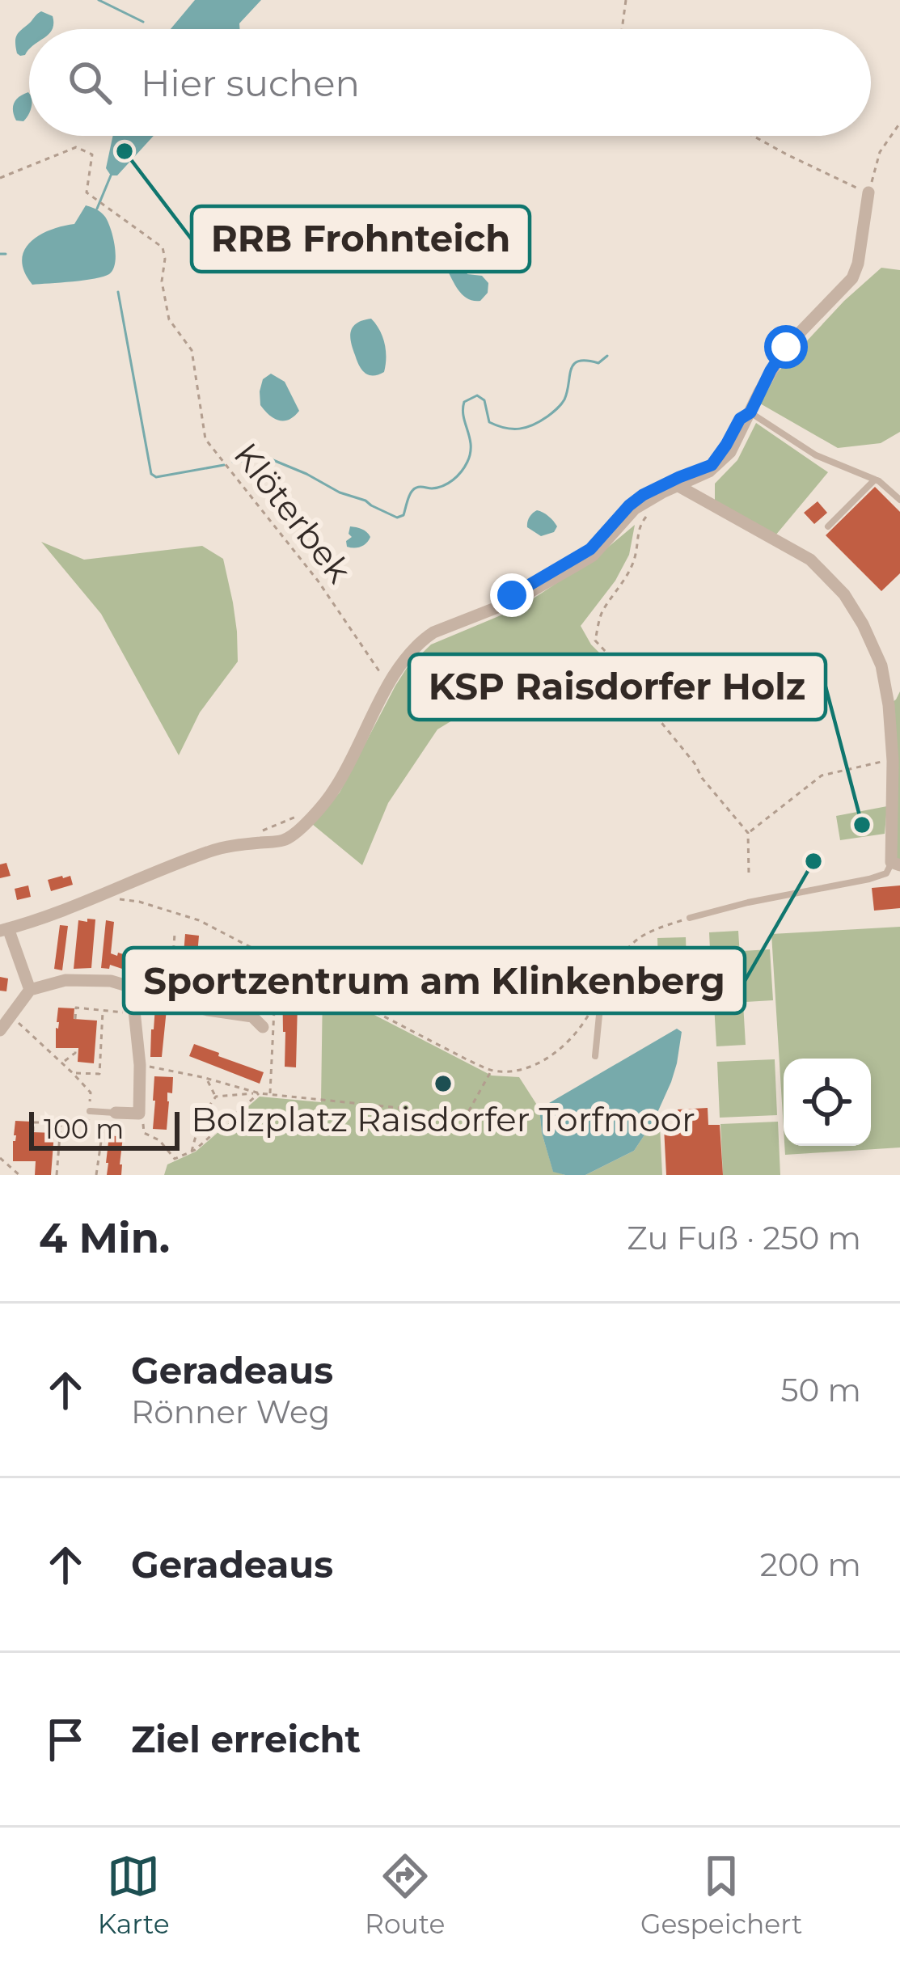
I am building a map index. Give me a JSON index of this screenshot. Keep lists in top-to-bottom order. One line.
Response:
{"streets":{"path":["Klöterbek"]},"places":["RRB Frohnteich","KSP Raisdorfer Holz","Sportzentrum am Klinkenberg","Bolzplatz Raisdorfer Torfmoor"],"scale_bar":"100 m","page":{"search":"Hier suchen","scale":"100 m","heading":["4 Min.","Zu Fuß · 250 m"],"list":[["Geradeaus","Rönner Weg","50 m"],["Geradeaus","200 m"],"Ziel erreicht"],"nav":["Karte","Route","Gespeichert"]}}
